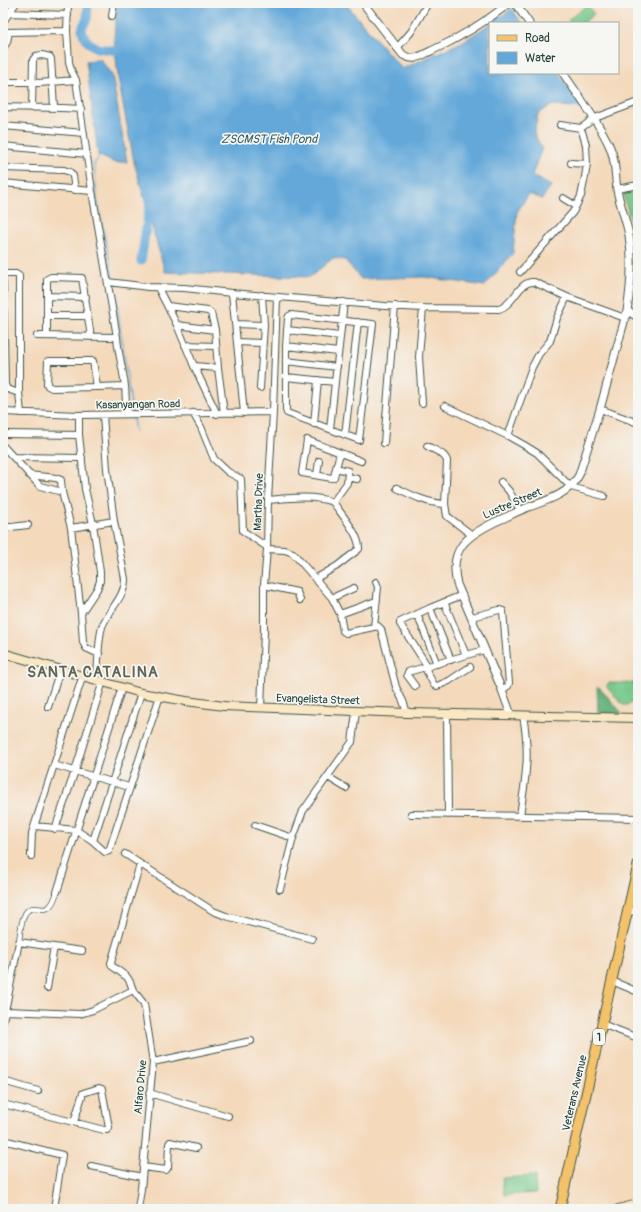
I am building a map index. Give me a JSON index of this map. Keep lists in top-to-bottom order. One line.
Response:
{"streets":{"main road":["Evangelista Street","1","Veterans Avenue"],"street":["Kasanyangan Road","Martha Drive","Lustre Street","Alfaro Drive"]},"crossings":[["Kasanyangan Road","Martha Drive"],["Martha Drive","Evangelista Street"],["Lustre Street","Evangelista Street"]],"districts":["SANTA CATALINA"],"water":["ZSCMST Fish Pond"],"legend":["Road","Water"]}
